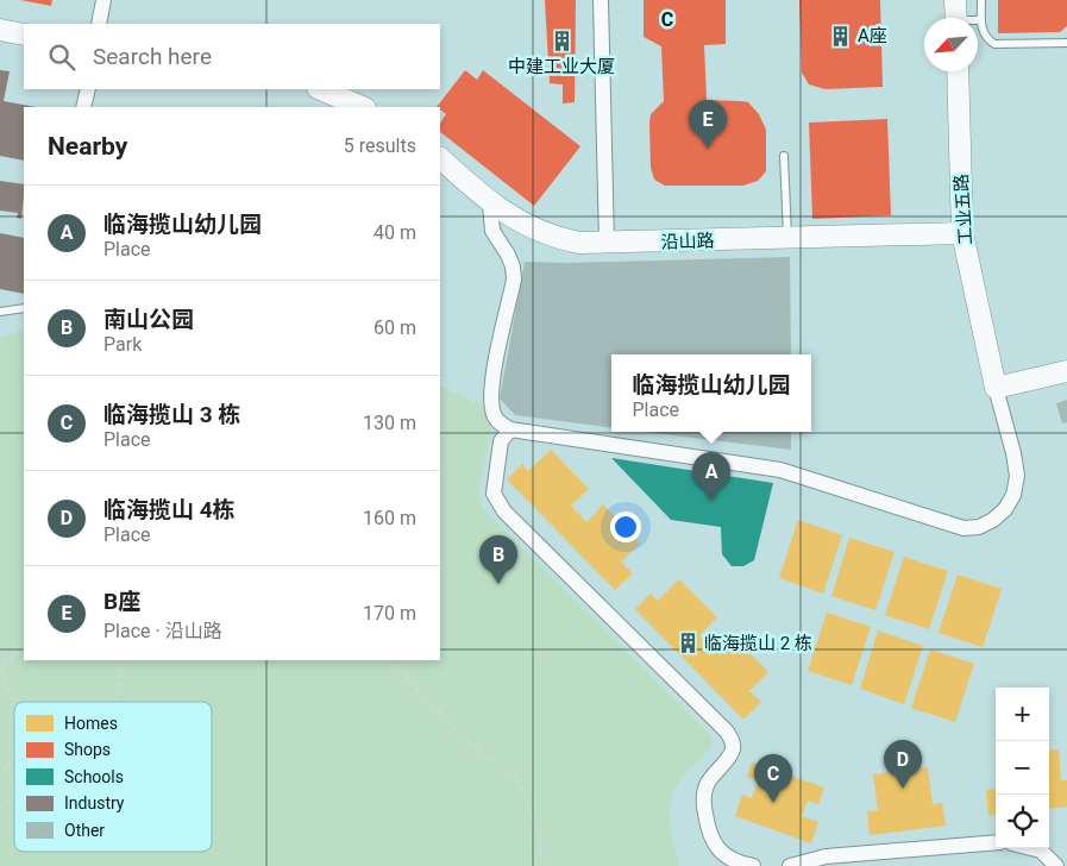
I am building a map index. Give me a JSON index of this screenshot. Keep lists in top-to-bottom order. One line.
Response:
{"streets":{"street":["工业五路","沿山路"]},"crossings":[["工业五路","沿山路"]],"places":{"building":["A座","中建工业大厦","临海揽山 2 栋"]},"legend":["Homes","Shops","Schools","Industry","Other"],"north":"bottom left","page":{"search":"Search here","pins":["E","A","B","D","C"],"heading":["Nearby","5 results"],"list":[{"mark":"A","name":"临海揽山幼儿园","note":"Place","value":"40 m"},{"mark":"B","name":"南山公园","note":"Park","value":"60 m"},{"mark":"C","name":"临海揽山 3 栋","note":"Place","value":"130 m"},{"mark":"D","name":"临海揽山 4栋","note":"Place","value":"160 m"},{"mark":"E","name":"B座","note":"Place · 沿山路","value":"170 m"}],"popup":["临海揽山幼儿园","Place"],"map_buttons":["+","−"]},"grid":{"columns":["C"]}}
